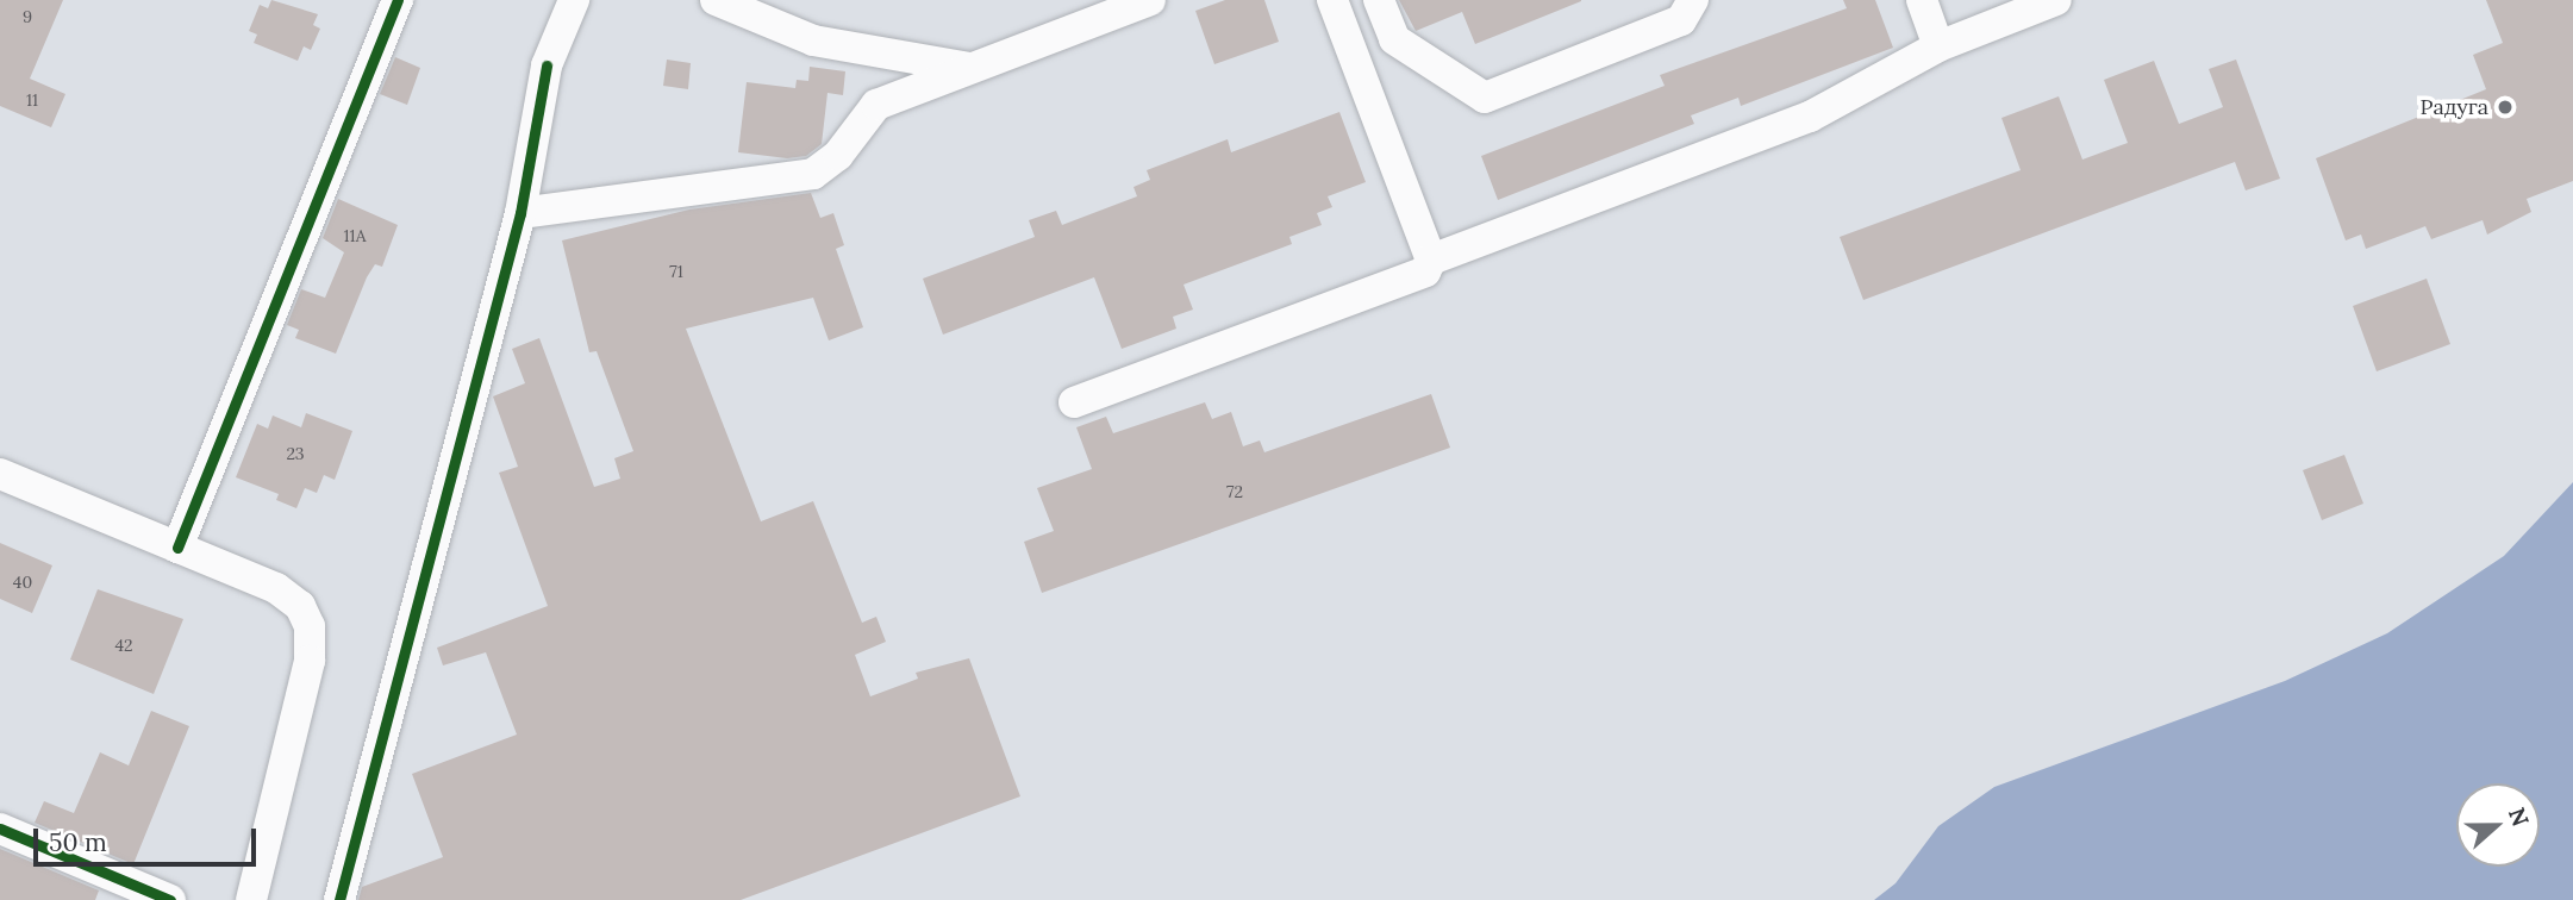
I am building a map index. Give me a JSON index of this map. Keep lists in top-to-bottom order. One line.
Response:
{"places":["Радуга"],"house_numbers":["9","11","11А","71","23","72","40","42"],"scale_bar":"50 m","north":"right"}
